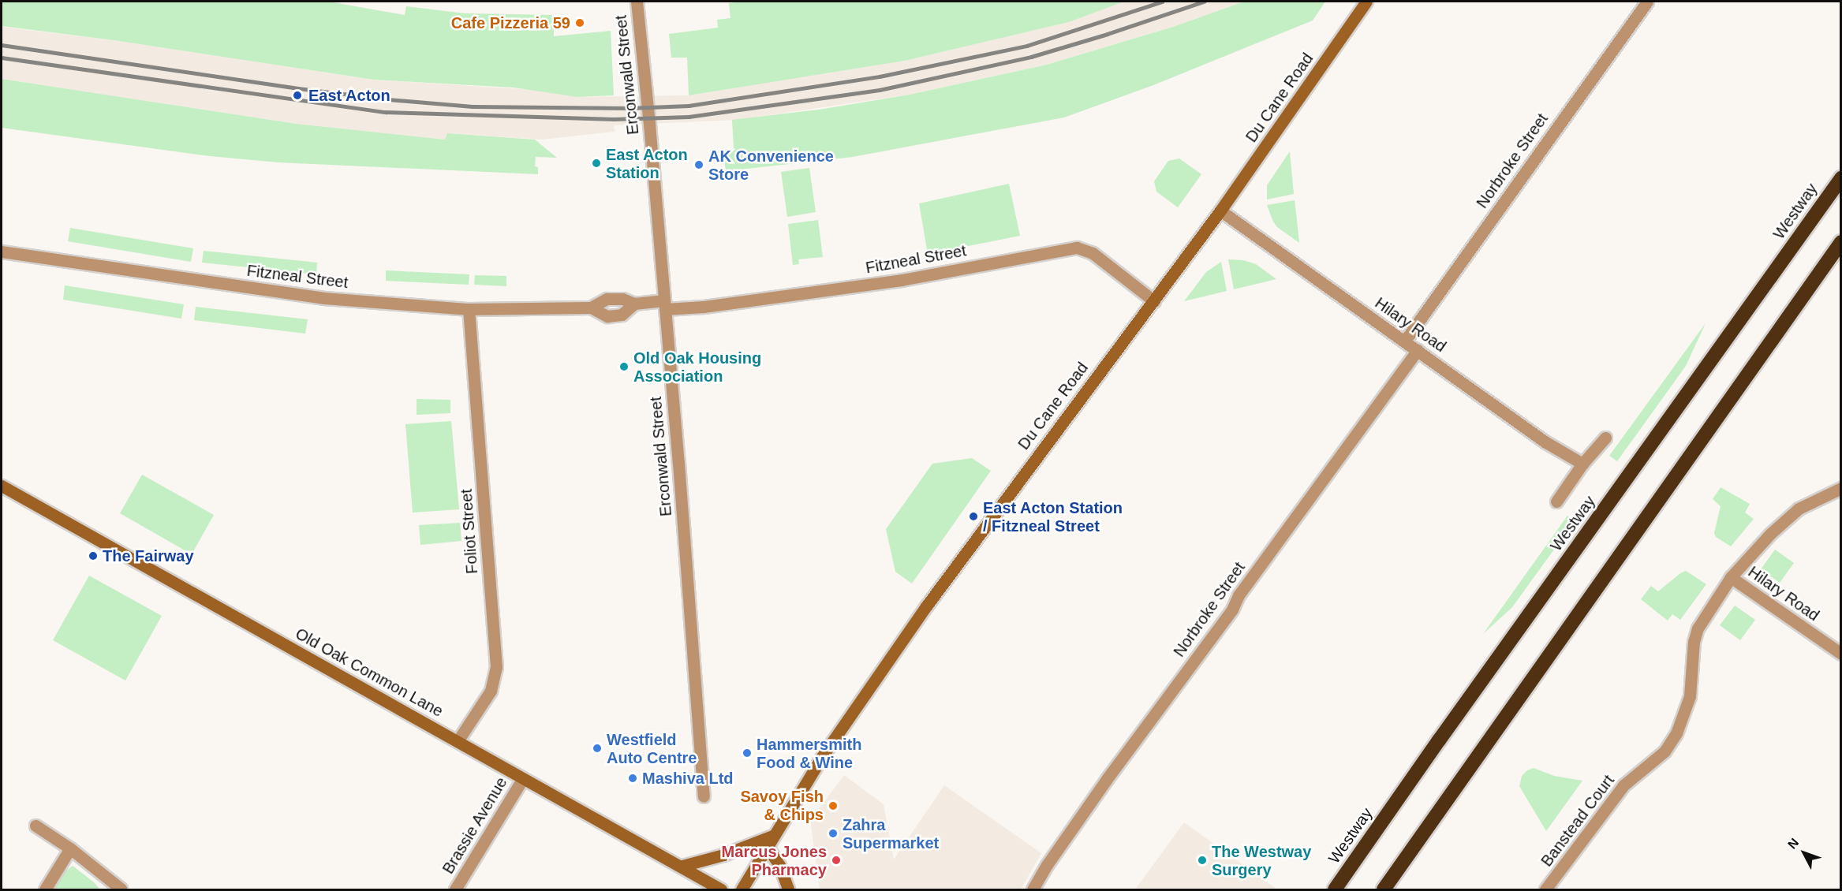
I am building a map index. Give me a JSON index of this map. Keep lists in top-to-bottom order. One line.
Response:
{"streets":{"highway":["Westway"],"street":["Erconwald Street","Du Cane Road","Norbroke Street","Fitzneal Street","Hilary Road","Foliot Street","Old Oak Common Lane","Banstead Court","Brassie Avenue"]},"crossings":[["Erconwald Street","Fitzneal Street"],["Du Cane Road","Fitzneal Street"],["Du Cane Road","Hilary Road"],["Norbroke Street","Hilary Road"],["Fitzneal Street","Foliot Street"],["Hilary Road","Banstead Court"],["Foliot Street","Old Oak Common Lane"],["Old Oak Common Lane","Brassie Avenue"]],"places":["Cafe Pizzeria 59","East Acton","East Acton Station","AK Convenience Store","Old Oak Housing Association","East Acton Station / Fitzneal Street","The Fairway","Westfield Auto Centre","Hammersmith Food & Wine","Mashiva Ltd","Savoy Fish & Chips","Zahra Supermarket","Marcus Jones Pharmacy","The Westway Surgery"],"north":"top left"}
